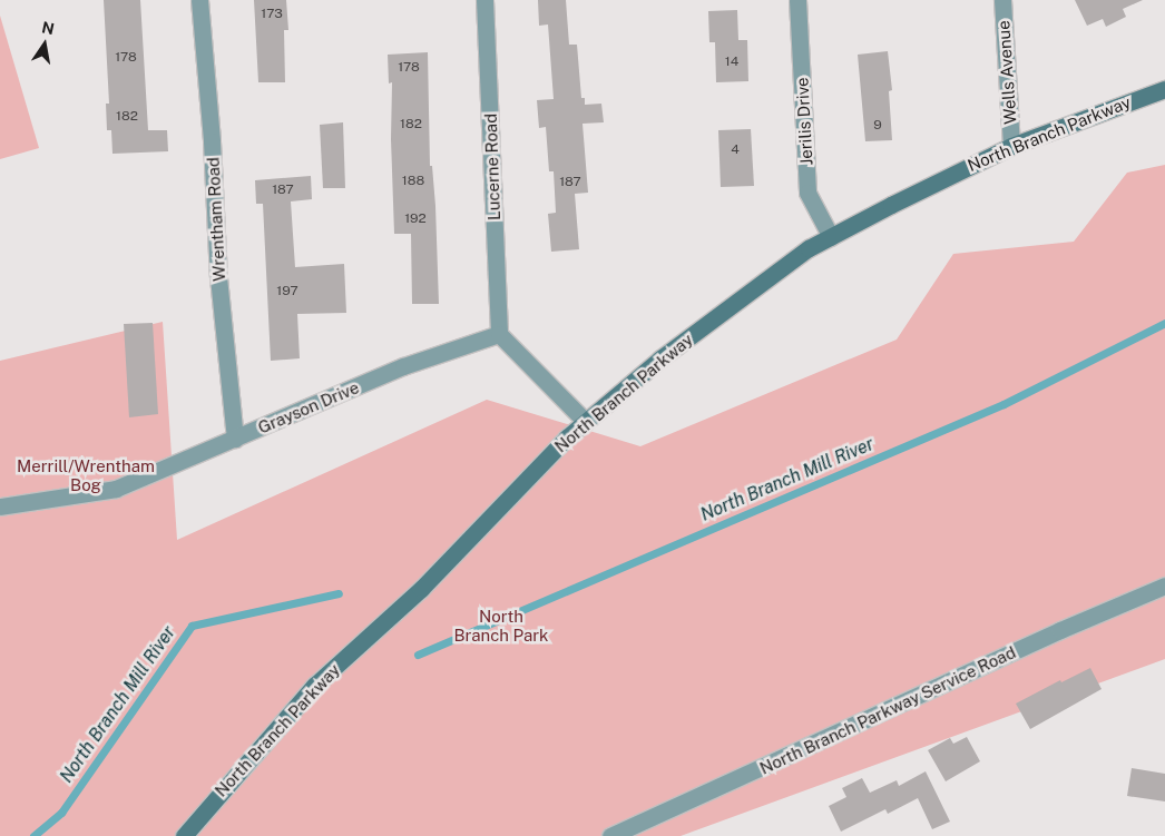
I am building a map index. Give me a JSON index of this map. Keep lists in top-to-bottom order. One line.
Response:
{"streets":{"street":["Wells Avenue","Jerilis Drive","North Branch Parkway","Lucerne Road","Wrentham Road","Grayson Drive","North Branch Parkway Service Road"]},"crossings":[["Wells Avenue","North Branch Parkway"],["Jerilis Drive","North Branch Parkway"],["Lucerne Road","Grayson Drive"],["Wrentham Road","Grayson Drive"]],"water":["North Branch Mill River"],"parks":["Merrill/Wrentham Bog","North Branch Park"],"house_numbers":["173","178","14","178","182","182","9","4","188","187","187","192","197"],"north":"top"}
